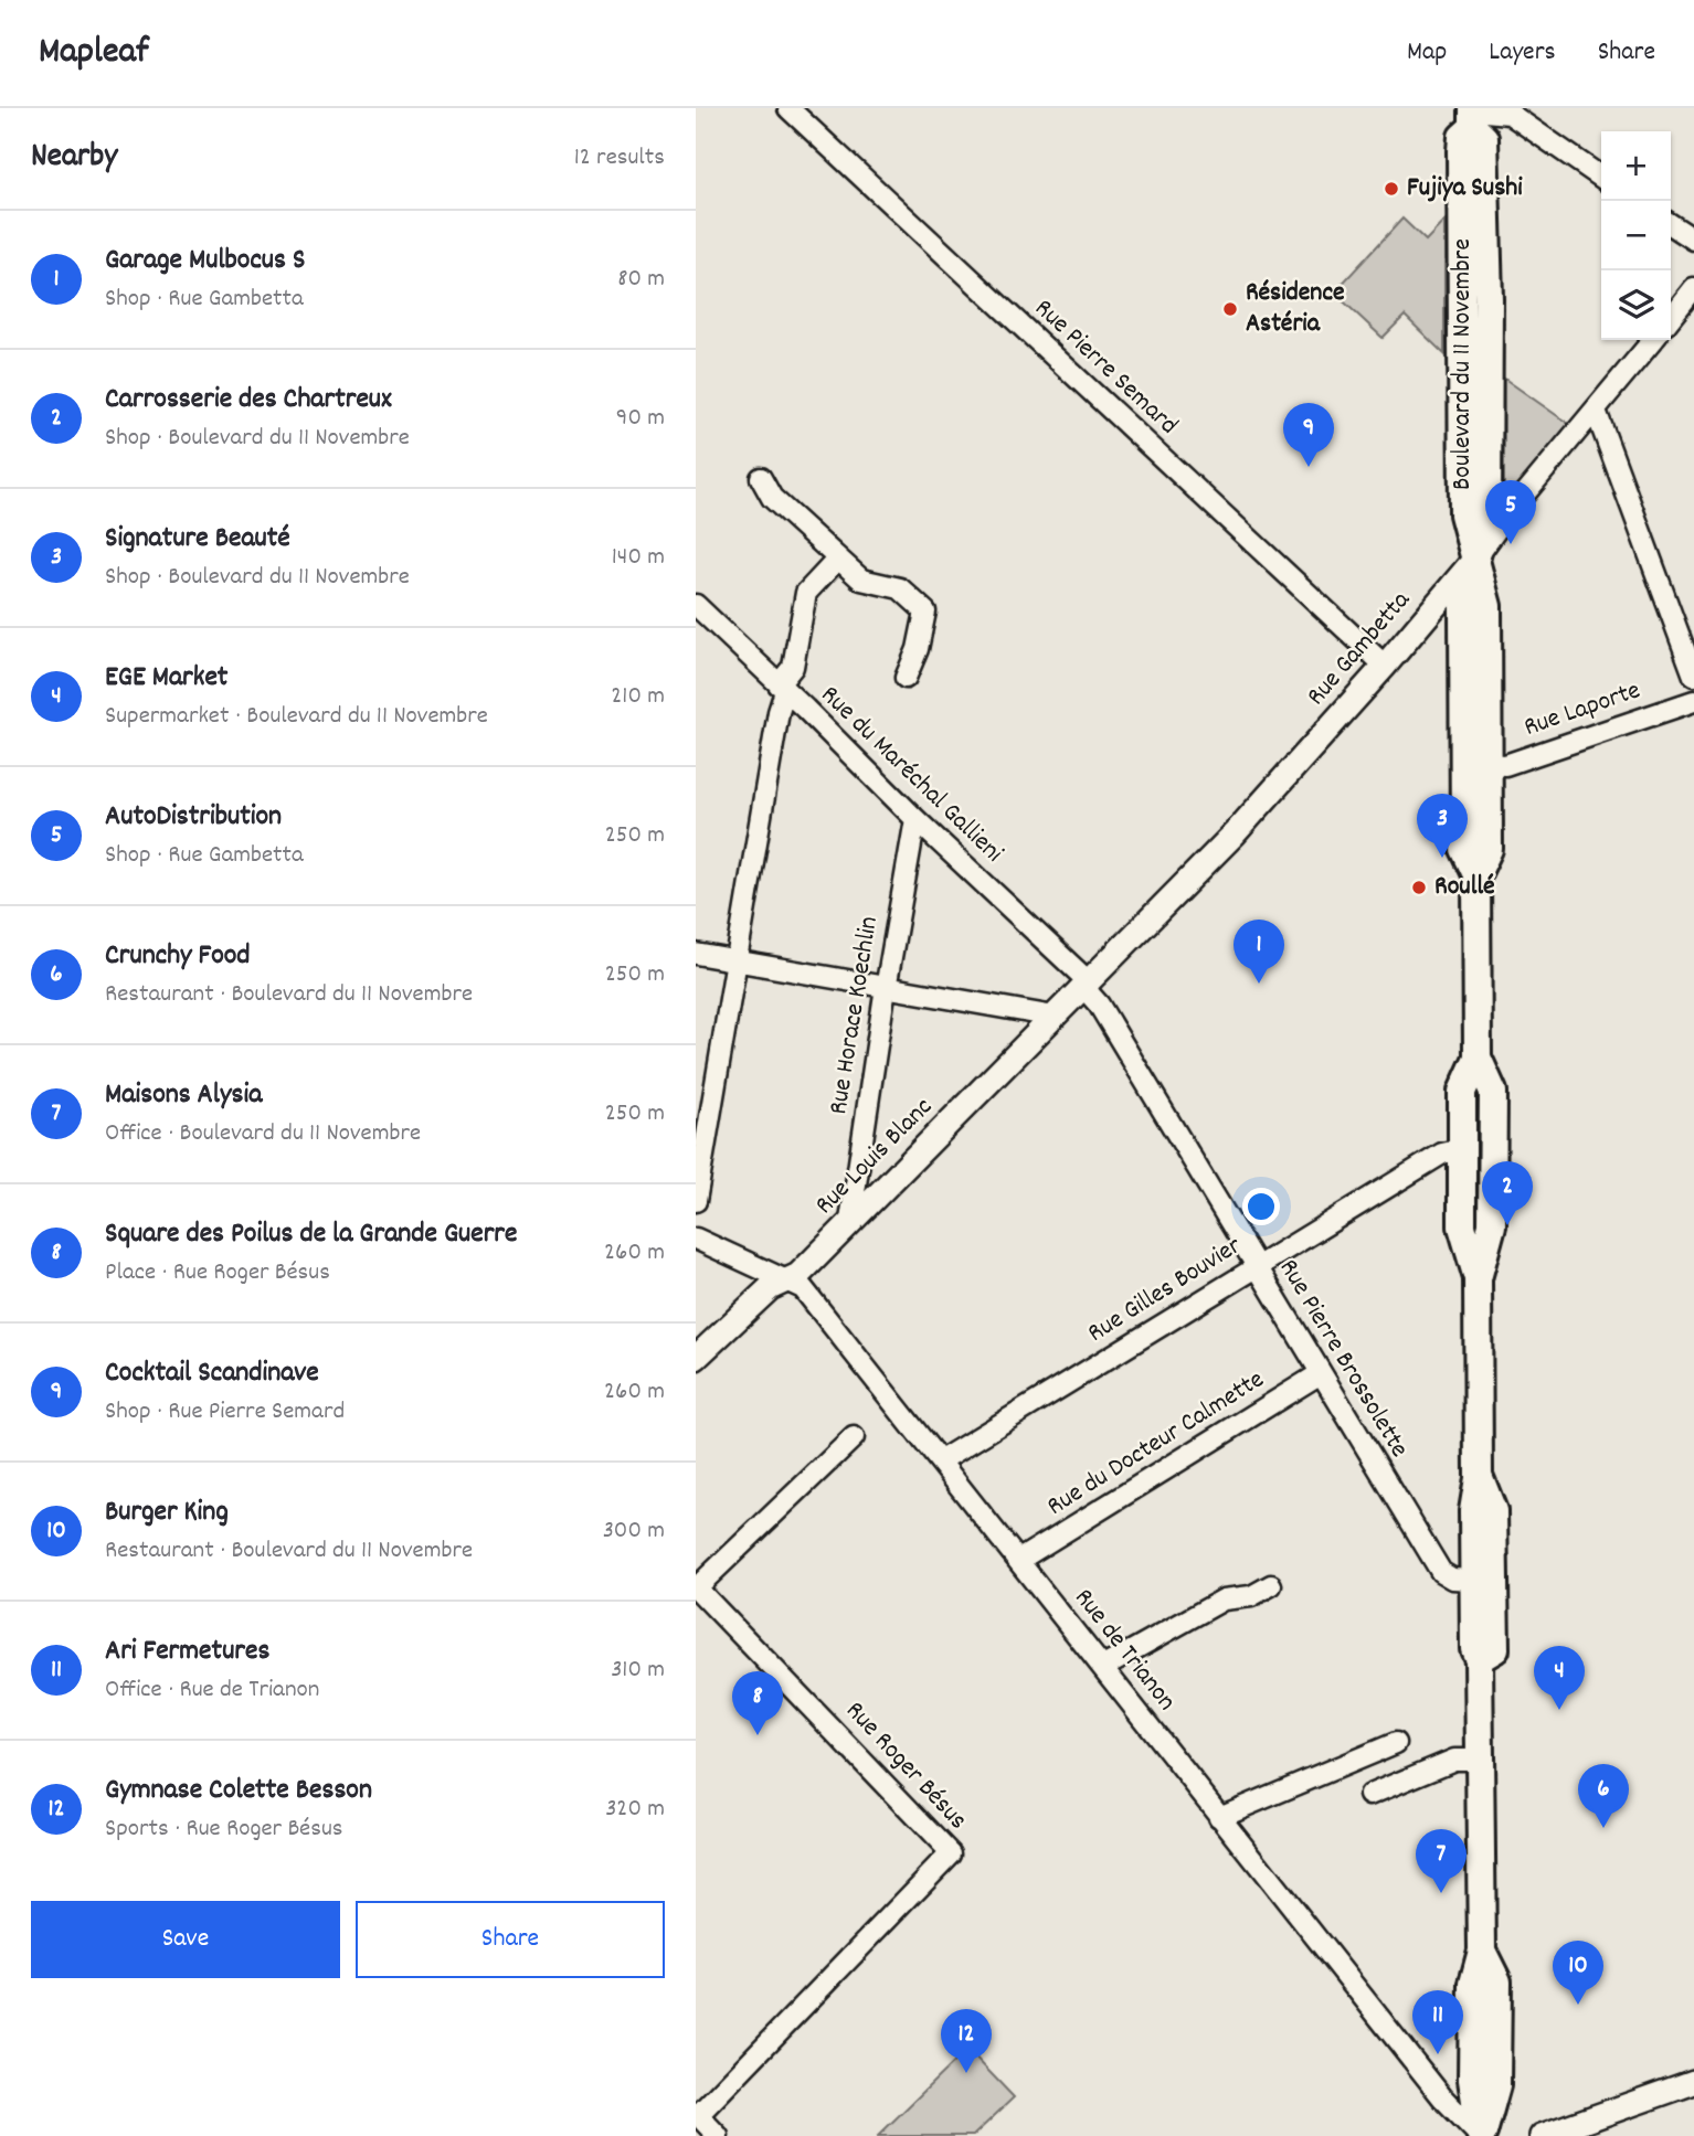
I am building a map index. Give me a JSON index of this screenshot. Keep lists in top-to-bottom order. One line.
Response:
{"streets":{"main road":["Boulevard du 11 Novembre"],"street":["Rue Pierre Semard","Rue Gambetta","Rue Laporte","Rue du Maréchal Gallieni","Rue Horace Koechlin","Rue Louis Blanc","Rue Gilles Bouvier","Rue Pierre Brossolette","Rue du Docteur Calmette","Rue de Trianon","Rue Roger Bésus"]},"crossings":[["Boulevard du 11 Novembre","Rue Gambetta"],["Boulevard du 11 Novembre","Rue Laporte"],["Boulevard du 11 Novembre","Rue Gilles Bouvier"],["Boulevard du 11 Novembre","Rue Pierre Brossolette"],["Boulevard du 11 Novembre","Rue de Trianon"],["Rue Pierre Semard","Rue Gambetta"],["Rue Gambetta","Rue du Maréchal Gallieni"],["Rue Gambetta","Rue Louis Blanc"],["Rue Gambetta","Rue Pierre Brossolette"],["Rue du Maréchal Gallieni","Rue Horace Koechlin"],["Rue du Maréchal Gallieni","Rue Louis Blanc"],["Rue du Maréchal Gallieni","Rue Pierre Brossolette"],["Rue Horace Koechlin","Rue Louis Blanc"],["Rue Louis Blanc","Rue Pierre Brossolette"],["Rue Louis Blanc","Rue de Trianon"],["Rue Gilles Bouvier","Rue Pierre Brossolette"],["Rue Gilles Bouvier","Rue de Trianon"],["Rue Pierre Brossolette","Rue du Docteur Calmette"],["Rue du Docteur Calmette","Rue de Trianon"]],"places":["Fujiya Sushi","Résidence Astéria","Roullé"],"page":{"header":"Mapleaf","nav":["Map","Layers","Share"],"heading":["Nearby","12 results"],"map_buttons":["+","−"],"list":[{"mark":"1","name":"Garage Mulbocus S","note":"Shop · Rue Gambetta","value":"80 m"},{"mark":"2","name":"Carrosserie des Chartreux","note":"Shop · Boulevard du 11 Novembre","value":"90 m"},{"mark":"3","name":"Signature Beauté","note":"Shop · Boulevard du 11 Novembre","value":"140 m"},{"mark":"4","name":"EGE Market","note":"Supermarket · Boulevard du 11 Novembre","value":"210 m"},{"mark":"5","name":"AutoDistribution","note":"Shop · Rue Gambetta","value":"250 m"},{"mark":"6","name":"Crunchy Food","note":"Restaurant · Boulevard du 11 Novembre","value":"250 m"},{"mark":"7","name":"Maisons Alysia","note":"Office · Boulevard du 11 Novembre","value":"250 m"},{"mark":"8","name":"Square des Poilus de la Grande Guerre","note":"Place · Rue Roger Bésus","value":"260 m"},{"mark":"9","name":"Cocktail Scandinave","note":"Shop · Rue Pierre Semard","value":"260 m"},{"mark":"10","name":"Burger King","note":"Restaurant · Boulevard du 11 Novembre","value":"300 m"},{"mark":"11","name":"Ari Fermetures","note":"Office · Rue de Trianon","value":"310 m"},{"mark":"12","name":"Gymnase Colette Besson","note":"Sports · Rue Roger Bésus","value":"320 m"}],"pins":["9","5","3","1","2","4","8","6","7","10","11","12"],"buttons":["Save","Share"]}}
